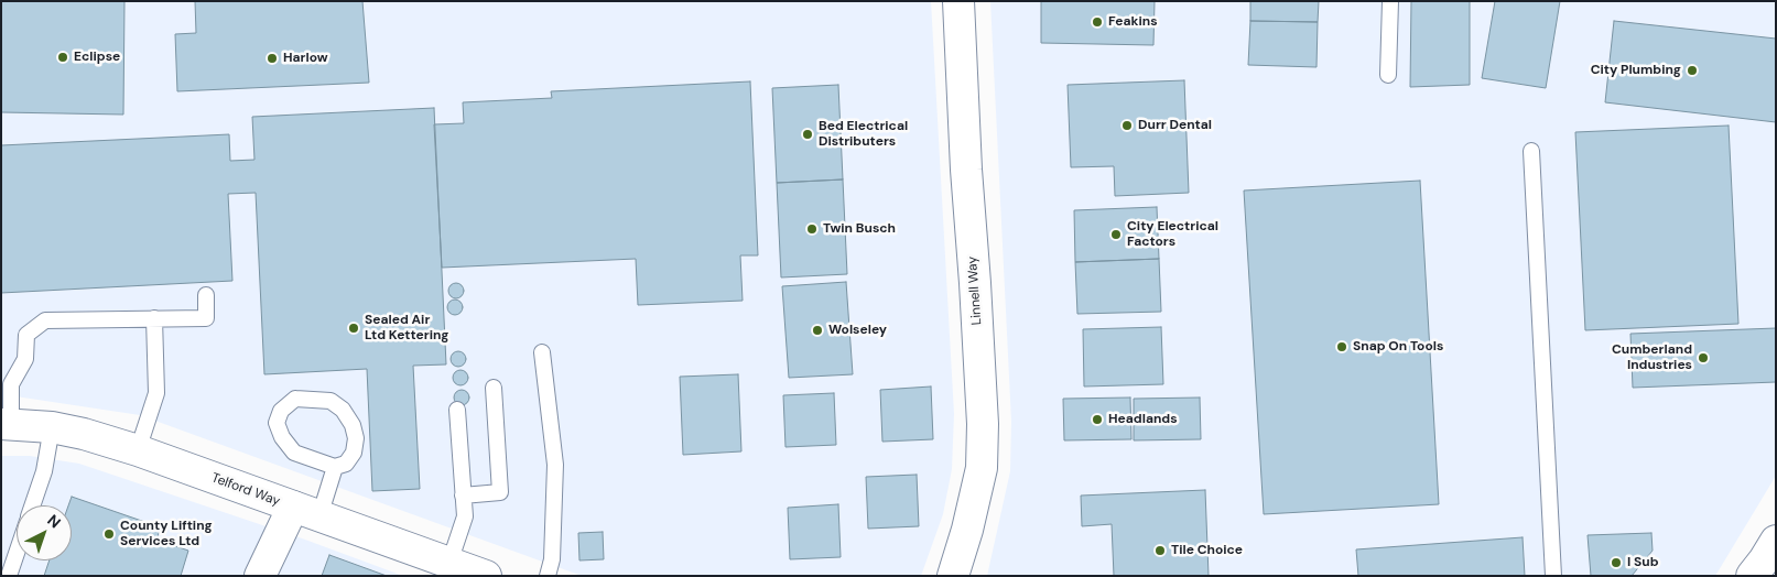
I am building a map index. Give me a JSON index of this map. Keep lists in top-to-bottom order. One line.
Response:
{"streets":{"street":["Linnell Way","Telford Way"]},"places":["Feakins","Eclipse","Harlow","City Plumbing","Durr Dental","Bed Electrical Distributers","Twin Busch","City Electrical Factors","Sealed Air Ltd Kettering","Wolseley","Snap On Tools","Cumberland Industries","Headlands","County Lifting Services Ltd","Tile Choice","I Sub"],"north":"top right"}
